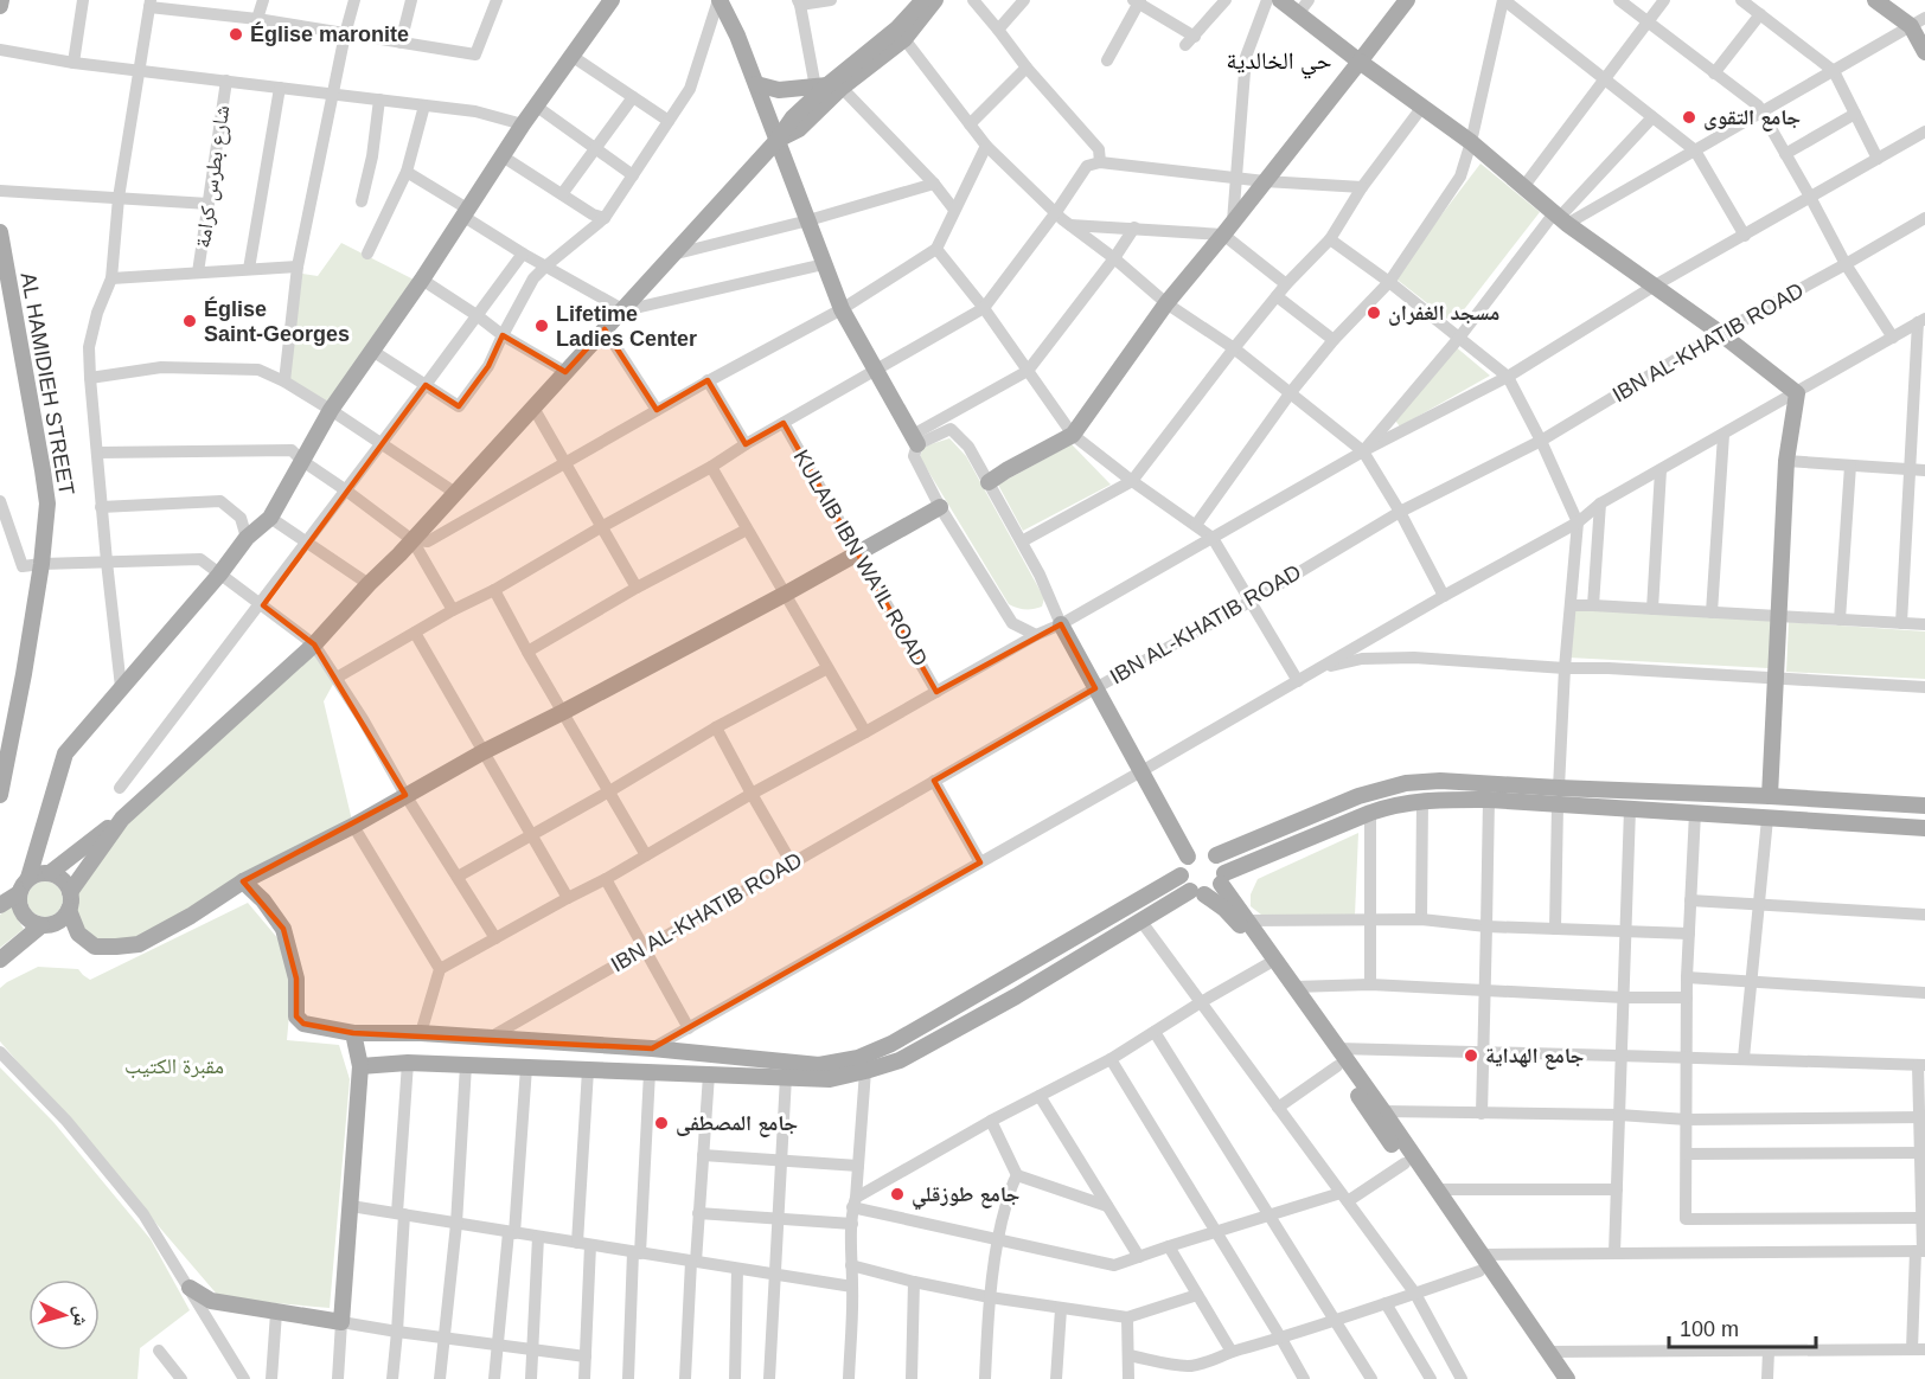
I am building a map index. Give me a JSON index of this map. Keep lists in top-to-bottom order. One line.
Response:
{"streets":{"main road":["AL HAMIDIEH STREET"],"street":["شارع بطرس كرامة","IBN AL-KHATIB ROAD","KULAIB IBN WA'IL ROAD"]},"districts":["حي الخالدية"],"parks":["مقبرة الكتيب"],"places":["Église maronite","جامع التقوى","مسجد الغفران","Église Saint-Georges","Lifetime Ladies Center","جامع الهداية","جامع المصطفى","جامع طوزقلي"],"scale_bar":"100 m","north":"right"}
